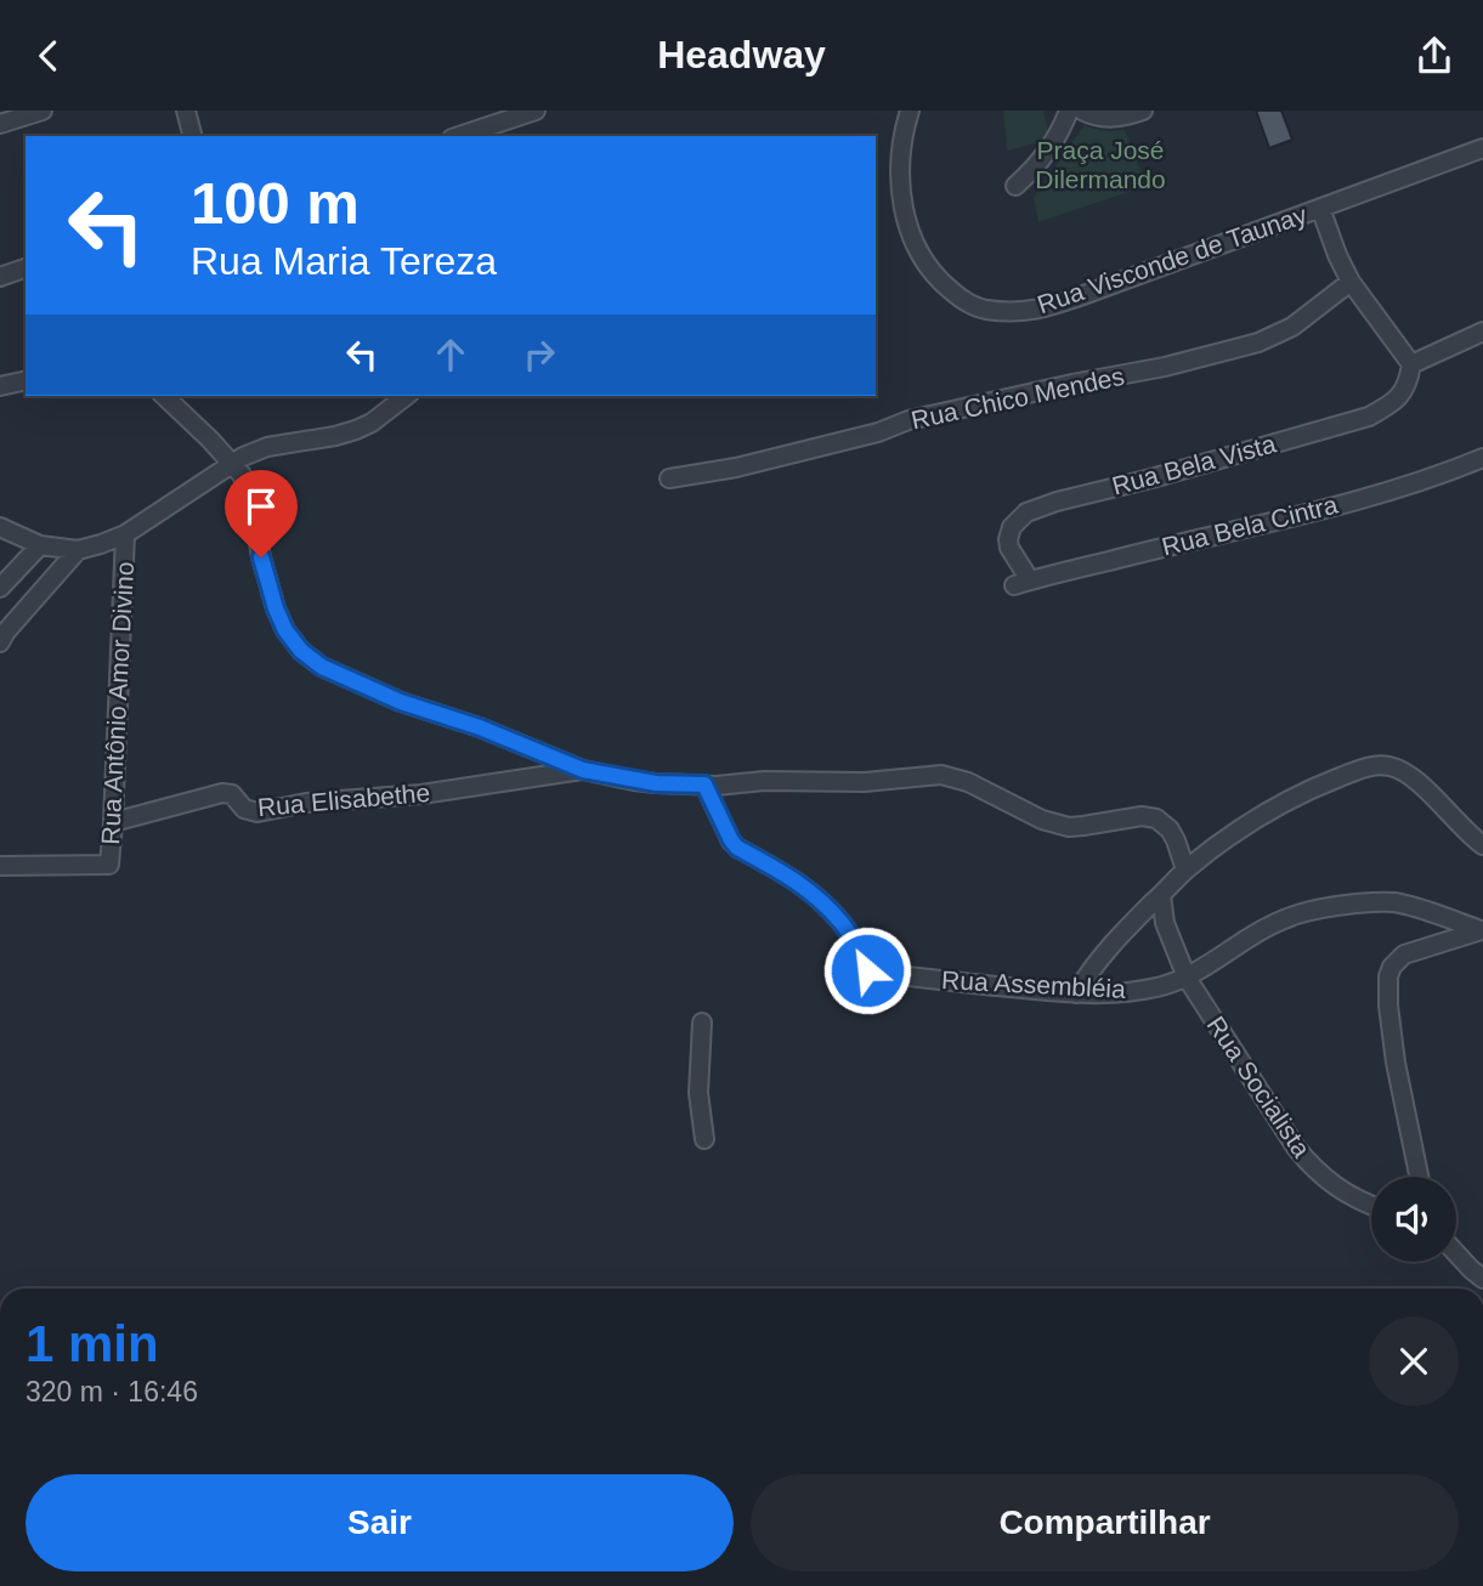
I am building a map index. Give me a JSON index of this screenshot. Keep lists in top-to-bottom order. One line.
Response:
{"streets":{"street":["Rua Visconde de Taunay","Rua Chico Mendes","Rua Bela Vista","Rua Bela Cintra","Rua Antônio Amor Divino","Rua Elisabethe","Rua Assembléia","Rua Socialista"]},"crossings":[["Rua Bela Vista","Rua Bela Cintra"],["Rua Antônio Amor Divino","Rua Elisabethe"],["Rua Assembléia","Rua Socialista"]],"parks":["Praça José Dilermando"],"page":{"header":"Headway","turn":["100 m","Rua Maria Tereza"],"heading":["1 min","320 m · 16:46"],"buttons":["Sair","Compartilhar"]}}
